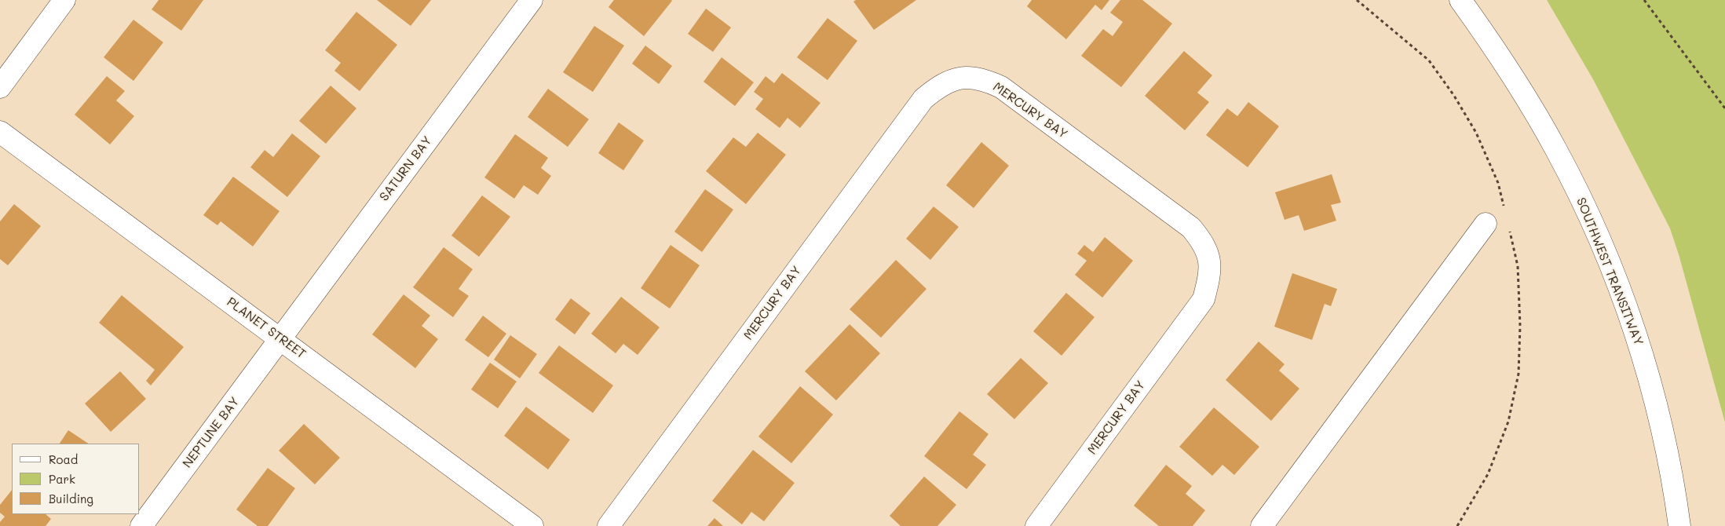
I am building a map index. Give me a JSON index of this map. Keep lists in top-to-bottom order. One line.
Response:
{"streets":{"street":["MERCURY BAY","SATURN BAY","SOUTHWEST TRANSITWAY","PLANET STREET","NEPTUNE BAY"]},"crossings":[["SATURN BAY","PLANET STREET"],["SATURN BAY","NEPTUNE BAY"],["PLANET STREET","NEPTUNE BAY"]],"legend":["Road","Park","Building"]}
